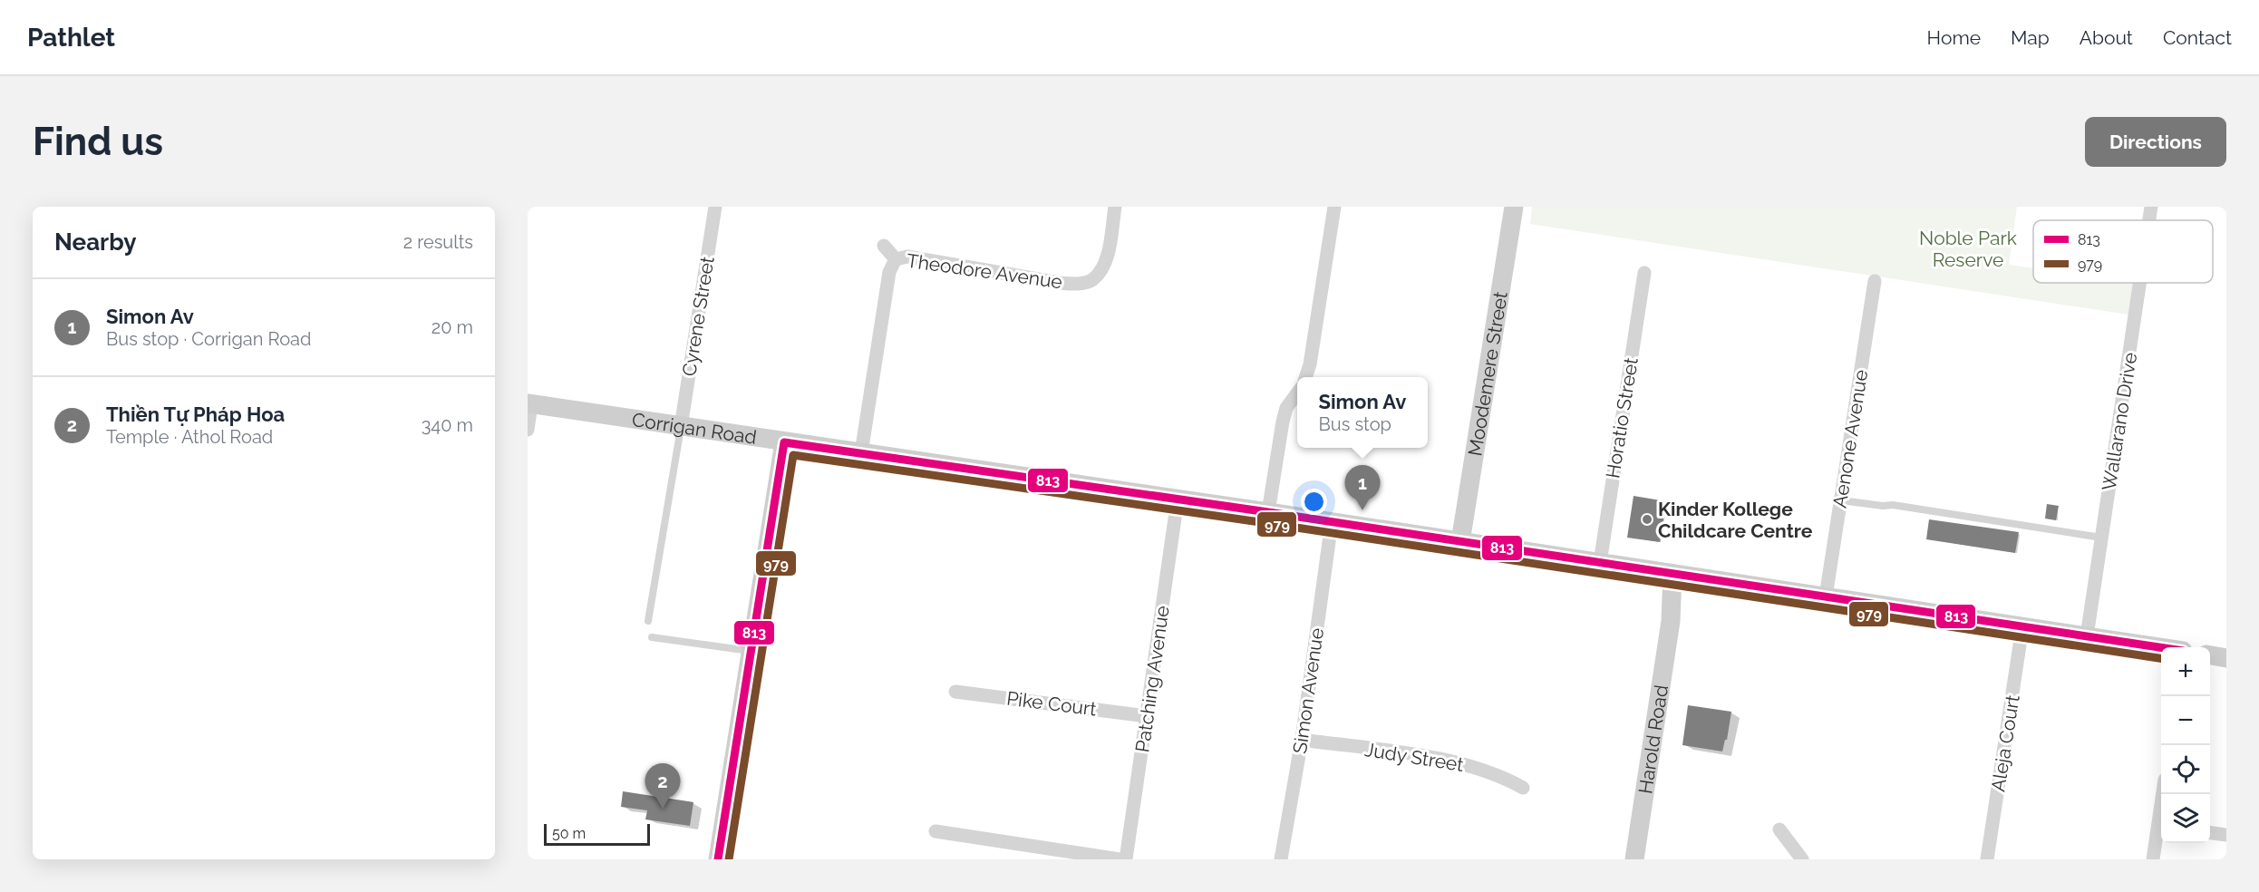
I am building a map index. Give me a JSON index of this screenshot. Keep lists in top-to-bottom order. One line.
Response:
{"streets":{"main road":["Moodemere Street","Corrigan Road","Harold Road"],"street":["Theodore Avenue","Cyrene Street","Horatio Street","Wallarano Drive","Aenone Avenue","Patching Avenue","Simon Avenue","Pike Court","Aleja Court","Judy Street"]},"crossings":[["Theodore Avenue","Corrigan Road"],["Cyrene Street","Corrigan Road"],["Moodemere Street","Corrigan Road"],["Horatio Street","Corrigan Road"],["Wallarano Drive","Corrigan Road"],["Corrigan Road","Aenone Avenue"],["Corrigan Road","Patching Avenue"],["Corrigan Road","Simon Avenue"],["Corrigan Road","Harold Road"],["Corrigan Road","Aleja Court"],["Patching Avenue","Pike Court"],["Simon Avenue","Judy Street"]],"parks":["Noble Park Reserve"],"places":["Kinder Kollege Childcare Centre"],"lines":["transit line 813","transit line 979"],"legend":["813","979"],"scale_bar":"50 m","page":{"header":"Pathlet","nav":["Home","Map","About","Contact"],"buttons":"Directions","title":"Find us","heading":["Nearby","2 results"],"list":[{"mark":"1","name":"Simon Av","note":"Bus stop · Corrigan Road","value":"20 m"},{"mark":"2","name":"Thiền Tự Pháp Hoa","note":"Temple · Athol Road","value":"340 m"}],"popup":["Simon Av","Bus stop"],"pins":["1","2"],"map_buttons":["+","−"],"scale":"50 m"}}
